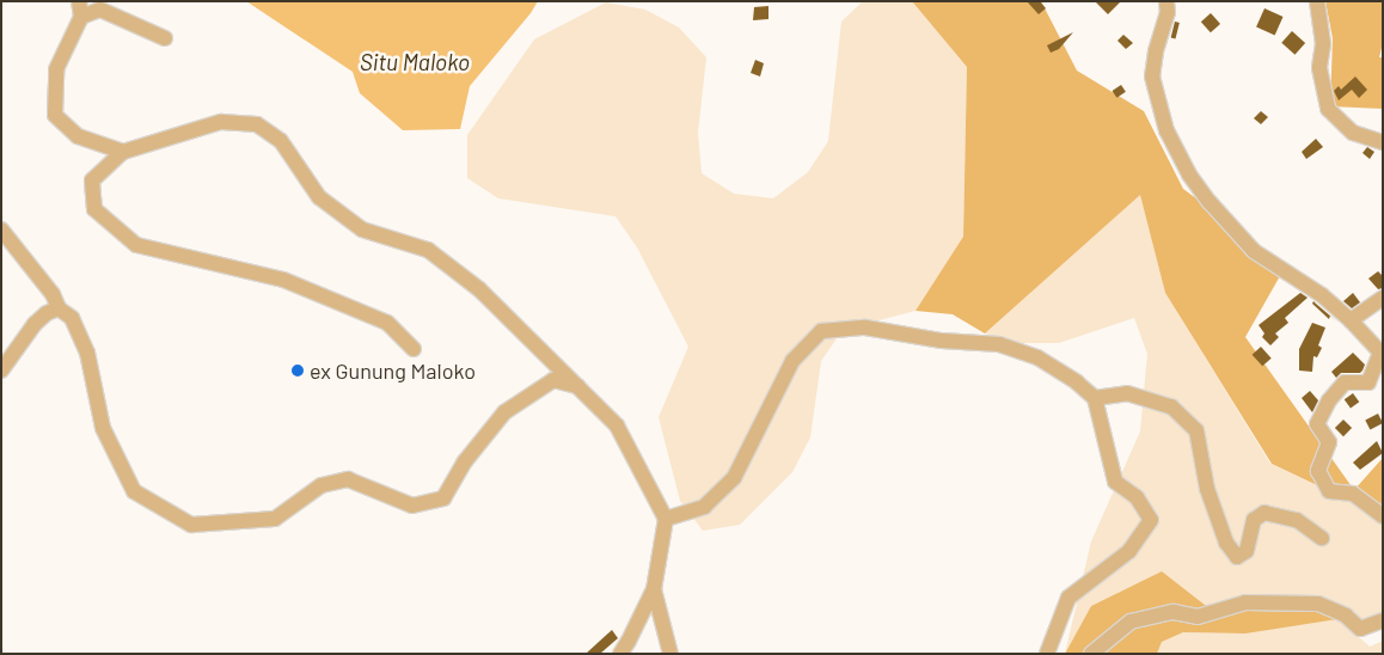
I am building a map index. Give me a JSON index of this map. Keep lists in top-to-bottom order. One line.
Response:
{"water":["Situ Maloko"],"places":["ex Gunung Maloko"]}
